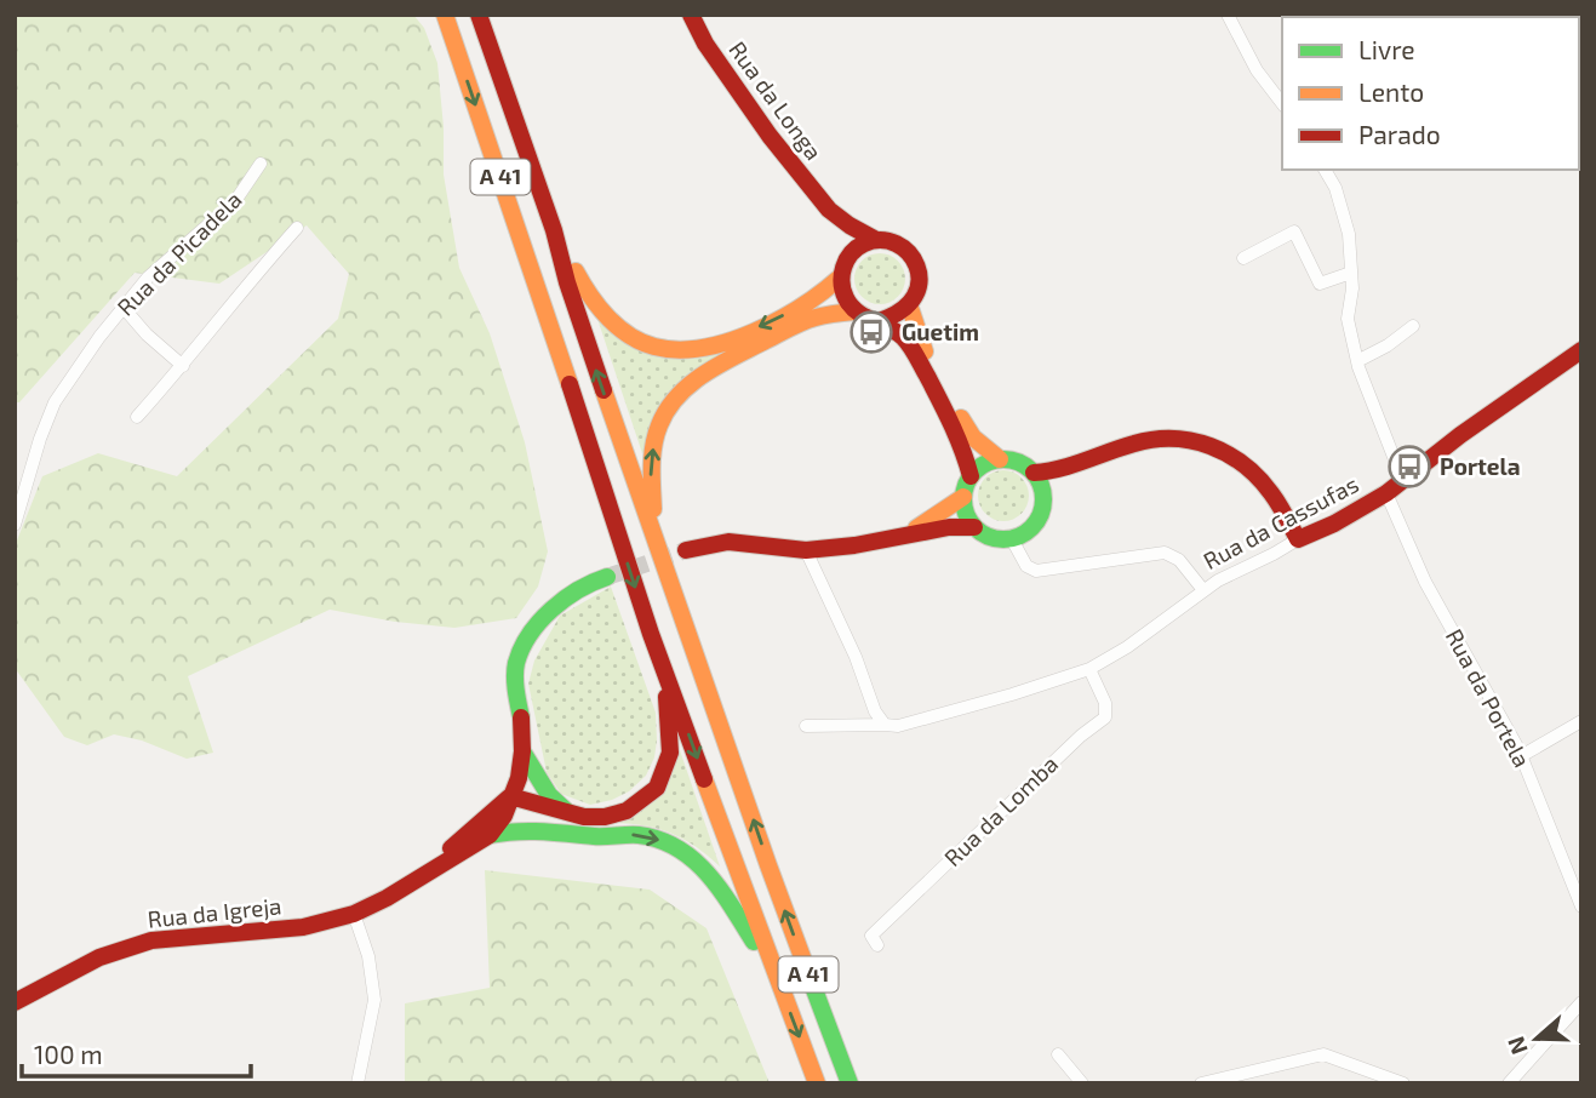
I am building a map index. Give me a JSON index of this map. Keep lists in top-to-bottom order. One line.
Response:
{"streets":{"main road":["Rua da Longa","A 41","Rua da Cassufas","Rua da Igreja"],"street":["Rua da Picadela","Rua da Portela","Rua da Lomba"]},"crossings":[["Rua da Cassufas","Rua da Portela"],["Rua da Cassufas","Rua da Lomba"]],"places":{"bus stop":["Guetim","Portela"]},"legend":["Livre","Lento","Parado"],"scale_bar":"100 m","north":"left"}
